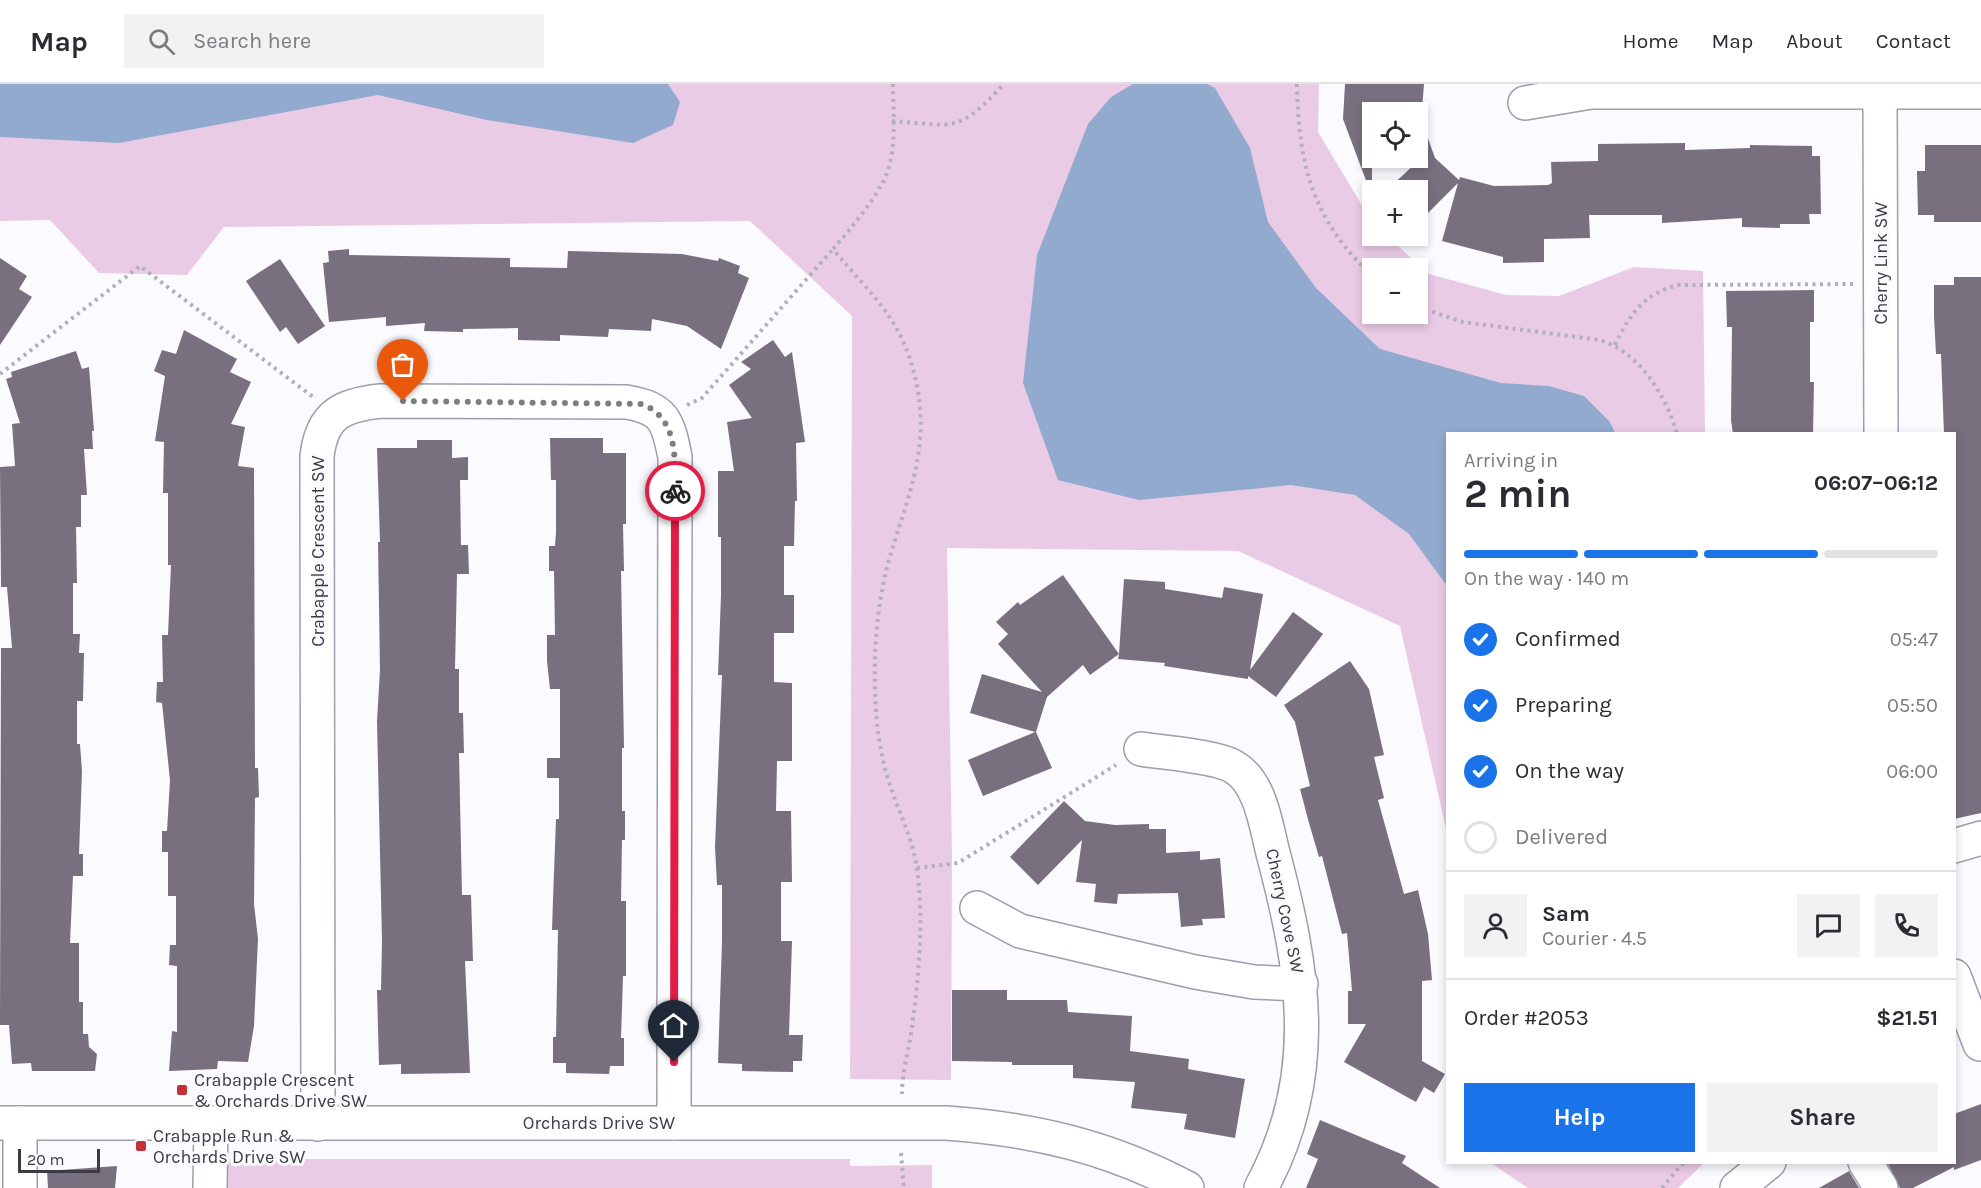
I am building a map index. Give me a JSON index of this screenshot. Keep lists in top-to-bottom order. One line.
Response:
{"streets":{"street":["Cherry Link SW","Crabapple Crescent SW","Cherry Cove SW","Orchards Drive SW"]},"crossings":[["Crabapple Crescent SW","Orchards Drive SW"]],"places":{"transit":["Crabapple Crescent & Orchards Drive SW","Crabapple Run & Orchards Drive SW"]},"scale_bar":"20 m","page":{"header":"Map","search":"Search here","nav":["Home","Map","About","Contact"],"map_buttons":["+","−"],"heading":["2 min","Arriving in","06:07–06:12"],"panel":["Sam","Courier · 4.5","Order #2053","$21.51"],"bar":"On the way · 140 m","list":[["Confirmed","05:47"],["Preparing","05:50"],["On the way","06:00"],"Delivered"],"buttons":["Help","Share"],"scale":"20 m"}}
